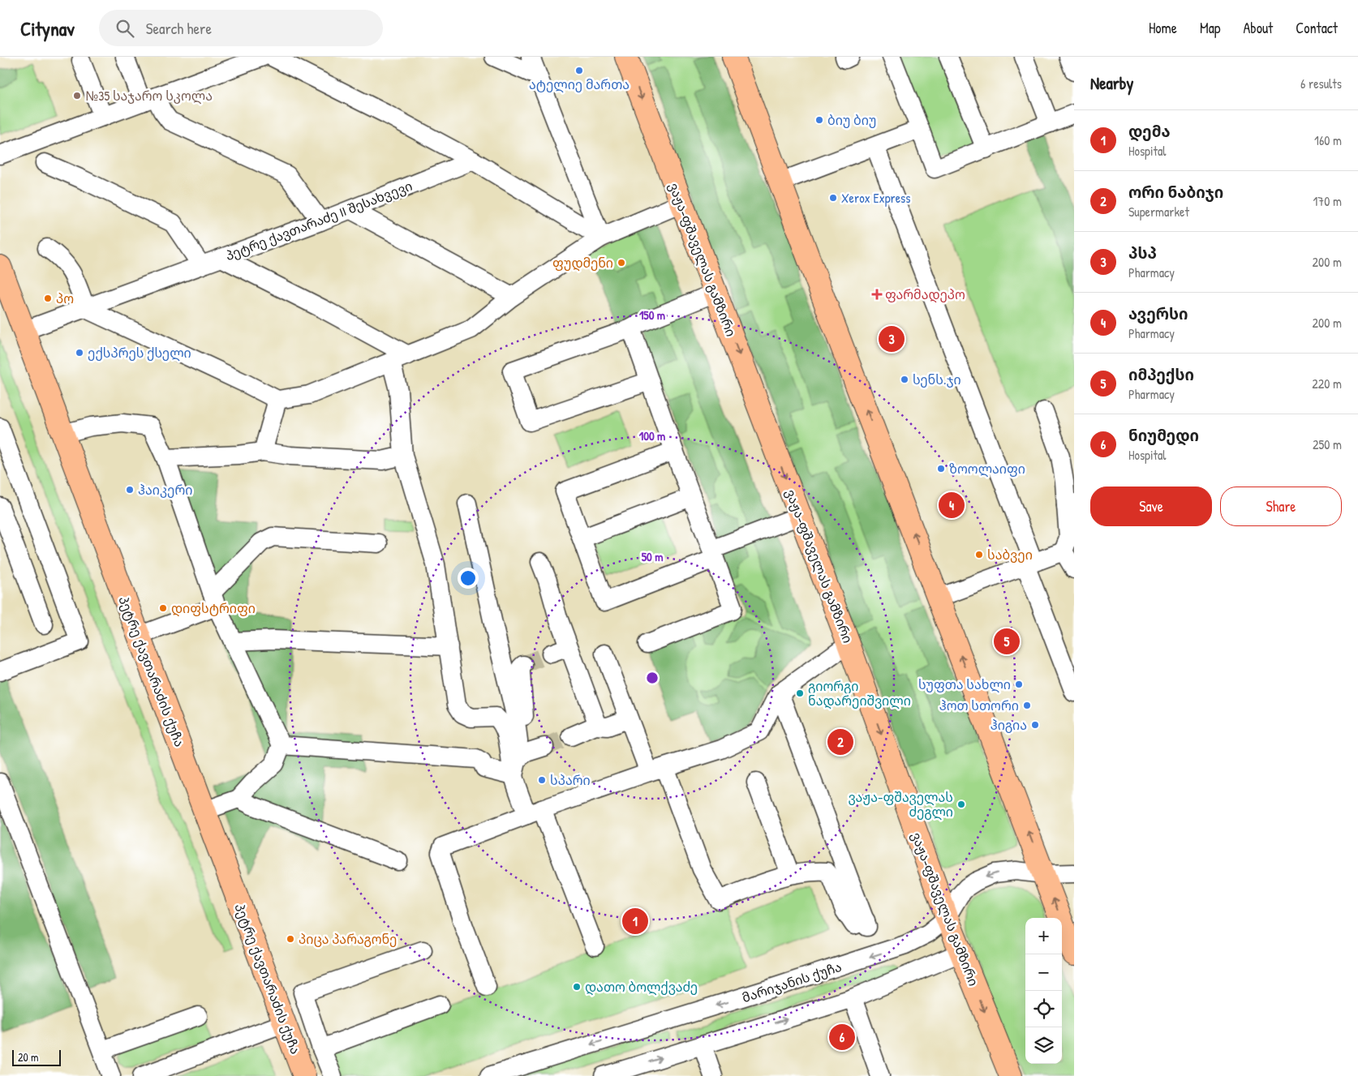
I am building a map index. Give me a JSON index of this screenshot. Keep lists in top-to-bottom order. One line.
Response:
{"streets":{"main road":["ვაჟა-ფშაველას გამზირი","პეტრე ქავთარაძის ქუჩა"],"street":["პეტრე ქავთარაძე II შესახვევი","მარიჯანის ქუჩა"]},"crossings":[["პეტრე ქავთარაძე II შესახვევი","პეტრე ქავთარაძის ქუჩა"],["ვაჟა-ფშაველას გამზირი","მარიჯანის ქუჩა"]],"places":{"other":["ატელიე მართა","№35 საჯარო სკოლა","ბიუ ბიუ","Xerox Express","ფუდმენი","პო","ექსპრეს ქსელი","სენს.ჯი","ზოოლაიფი","ჰაიკერი","საბვეი","დიფსტრიფი","სუფთა სახლი","გიორგი ნადარეიშვილი","ჰოთ სთორი","ჰიგია","სპარი","ვაჟა-ფშაველას ძეგლი","პიცა პარაგონე","დათო ბოლქვაძე"],"health":["ფარმადეპო"]},"scale_bar":"20 m","page":{"header":"Citynav","search":"Search here","nav":["Home","Map","About","Contact"],"heading":["Nearby","6 results"],"list":[{"mark":"1","name":"დემა","note":"Hospital","value":"160 m"},{"mark":"2","name":"ორი ნაბიჯი","note":"Supermarket","value":"170 m"},{"mark":"3","name":"პსპ","note":"Pharmacy","value":"200 m"},{"mark":"4","name":"ავერსი","note":"Pharmacy","value":"200 m"},{"mark":"5","name":"იმპექსი","note":"Pharmacy","value":"220 m"},{"mark":"6","name":"ნიუმედი","note":"Hospital","value":"250 m"}],"pins":["3","4","5","2","1","6"],"buttons":["Save","Share"],"map_buttons":["+","−"],"scale":"20 m"},"rings":["150 m","100 m","50 m"]}
